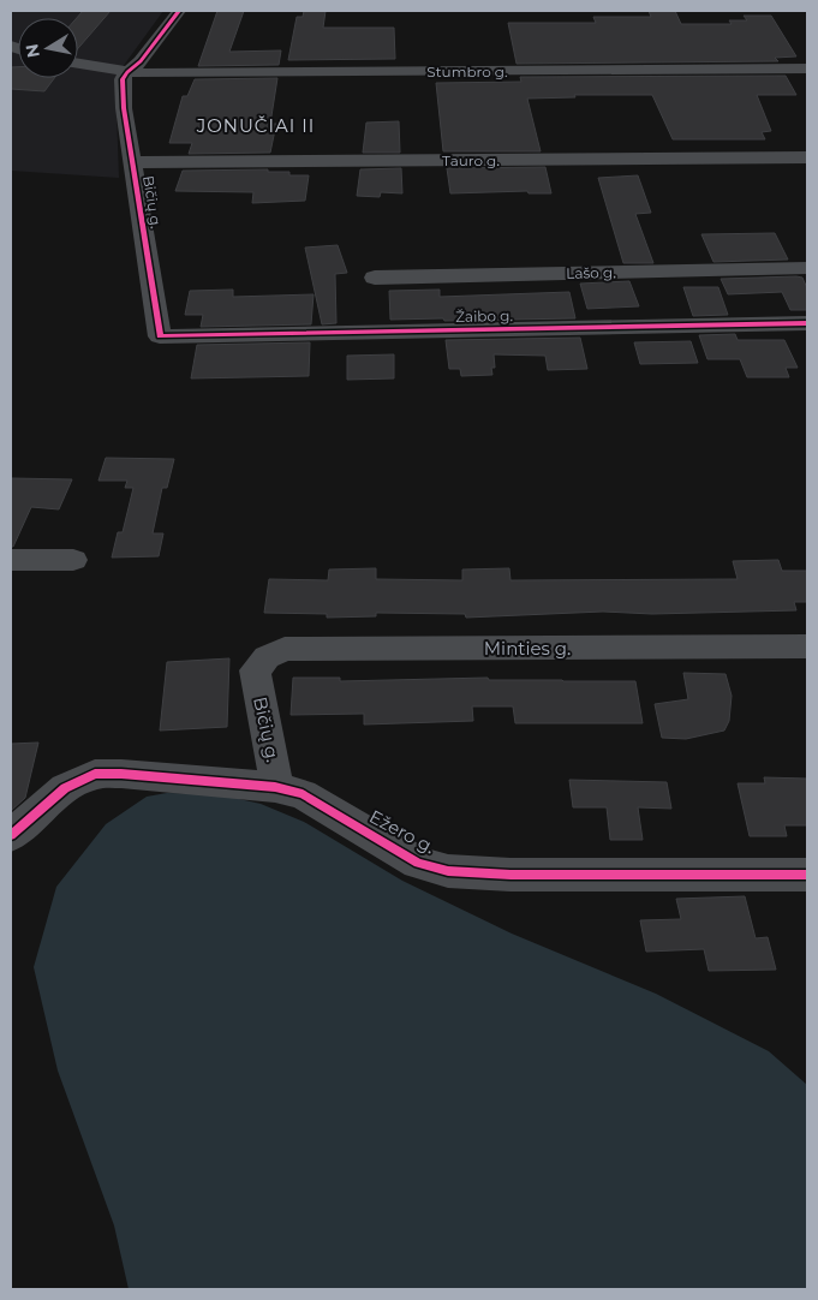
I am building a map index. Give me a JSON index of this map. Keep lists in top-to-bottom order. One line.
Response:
{"streets":{"street":["Stumbro g.","Tauro g.","Bičių g.","Lašo g.","Žaibo g.","Minties g.","Ežero g."]},"crossings":[["Stumbro g.","Bičių g."],["Tauro g.","Bičių g."],["Bičių g.","Žaibo g."],["Bičių g.","Minties g."],["Bičių g.","Ežero g."]],"districts":["JONUČIAI II"],"north":"left"}
